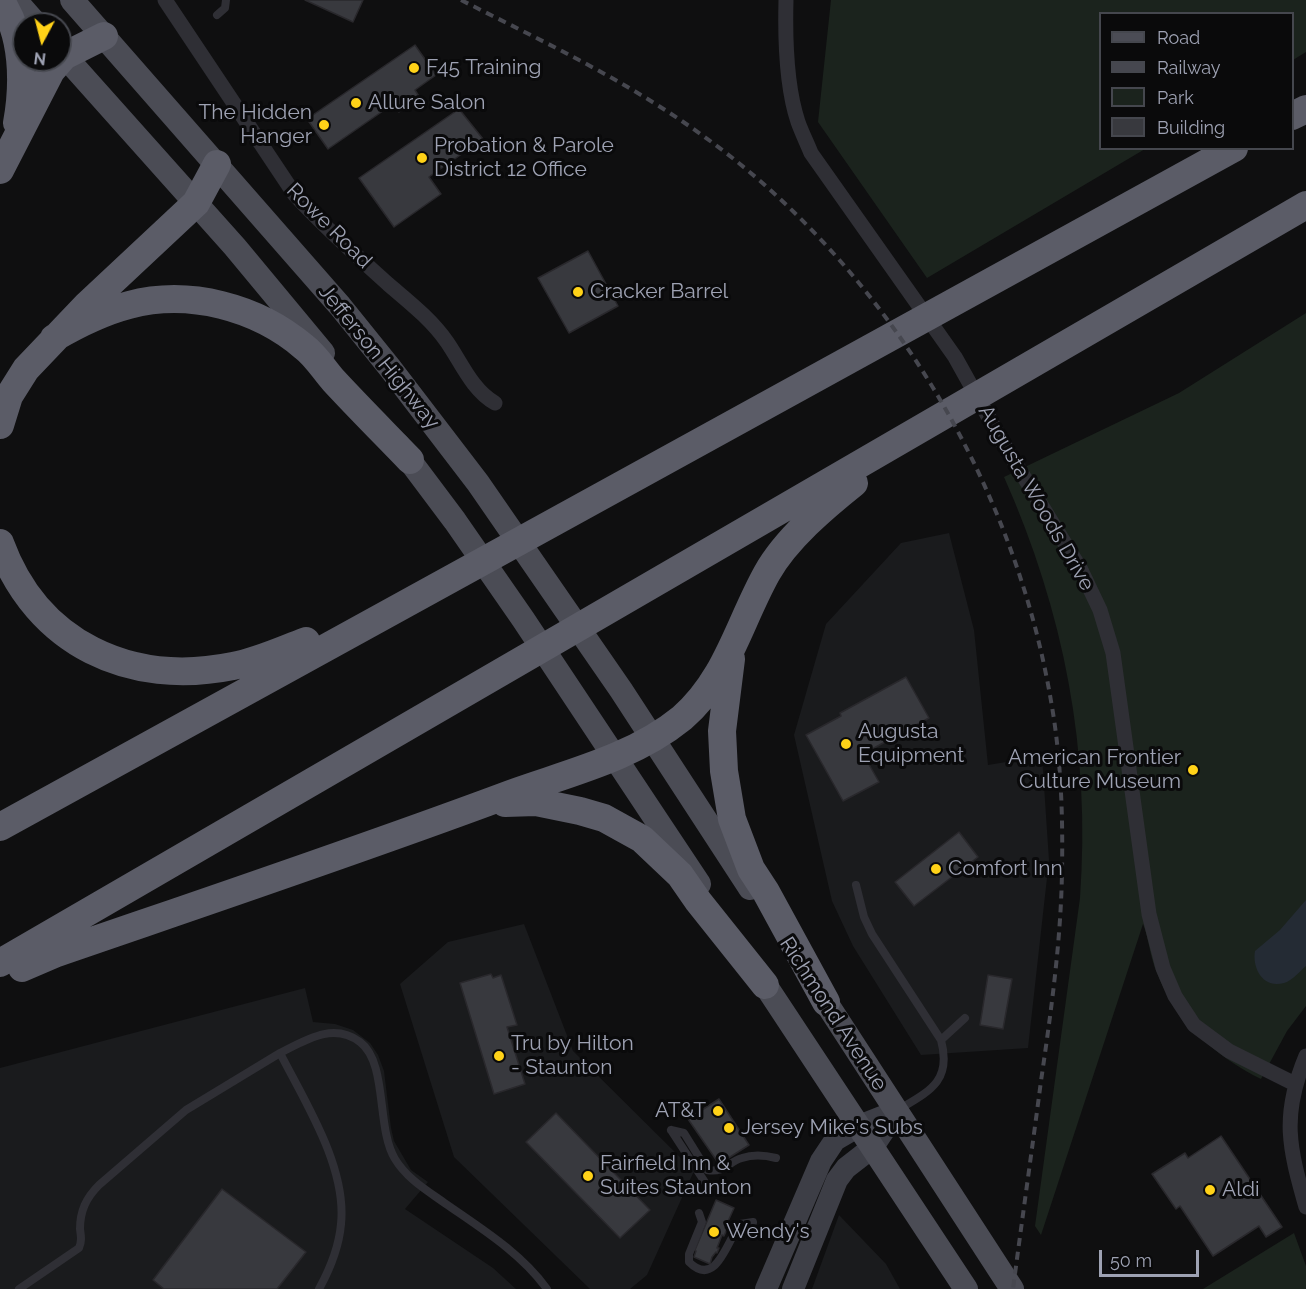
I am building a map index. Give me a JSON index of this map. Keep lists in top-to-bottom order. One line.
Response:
{"streets":{"main road":["Jefferson Highway","Richmond Avenue"],"street":["Rowe Road","Augusta Woods Drive"]},"crossings":[["Jefferson Highway","Richmond Avenue"]],"places":["F45 Training","Allure Salon","The Hidden Hanger","Probation & Parole District 12 Office","Cracker Barrel","Augusta Equipment","American Frontier Culture Museum","Comfort Inn","Tru by Hilton - Staunton","AT&T","Jersey Mike's Subs","Fairfield Inn & Suites Staunton","Aldi","Wendy's"],"legend":["Road","Railway","Park","Building"],"scale_bar":"50 m","north":"bottom"}
